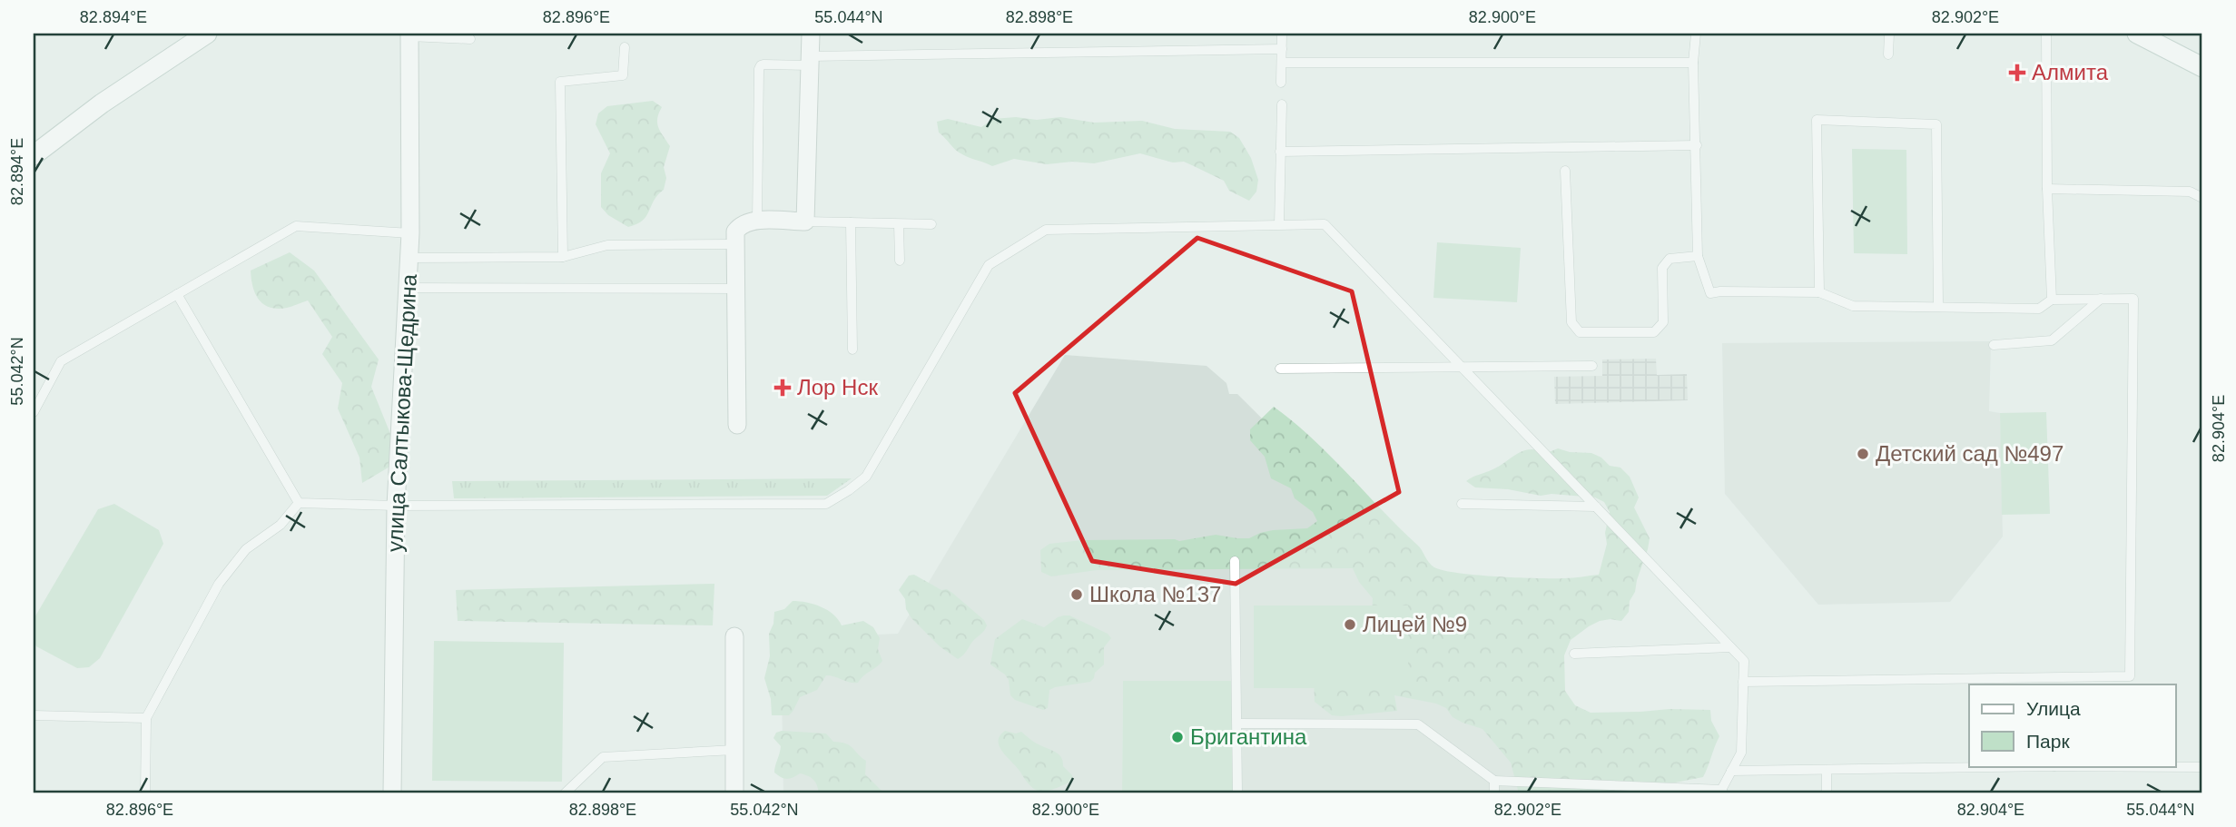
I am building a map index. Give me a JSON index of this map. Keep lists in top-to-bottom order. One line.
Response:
{"streets":{"street":["улица Салтыкова-Щедрина"]},"places":{"health":["Алмита","Лор Нск"],"other":["Детский сад №497","Школа №137","Лицей №9","Бригантина"]},"legend":["Улица","Парк"],"coordinates":["82.894°E","82.896°E","55.044°N","82.898°E","82.900°E","82.902°E","55.042°N","82.904°E"]}
